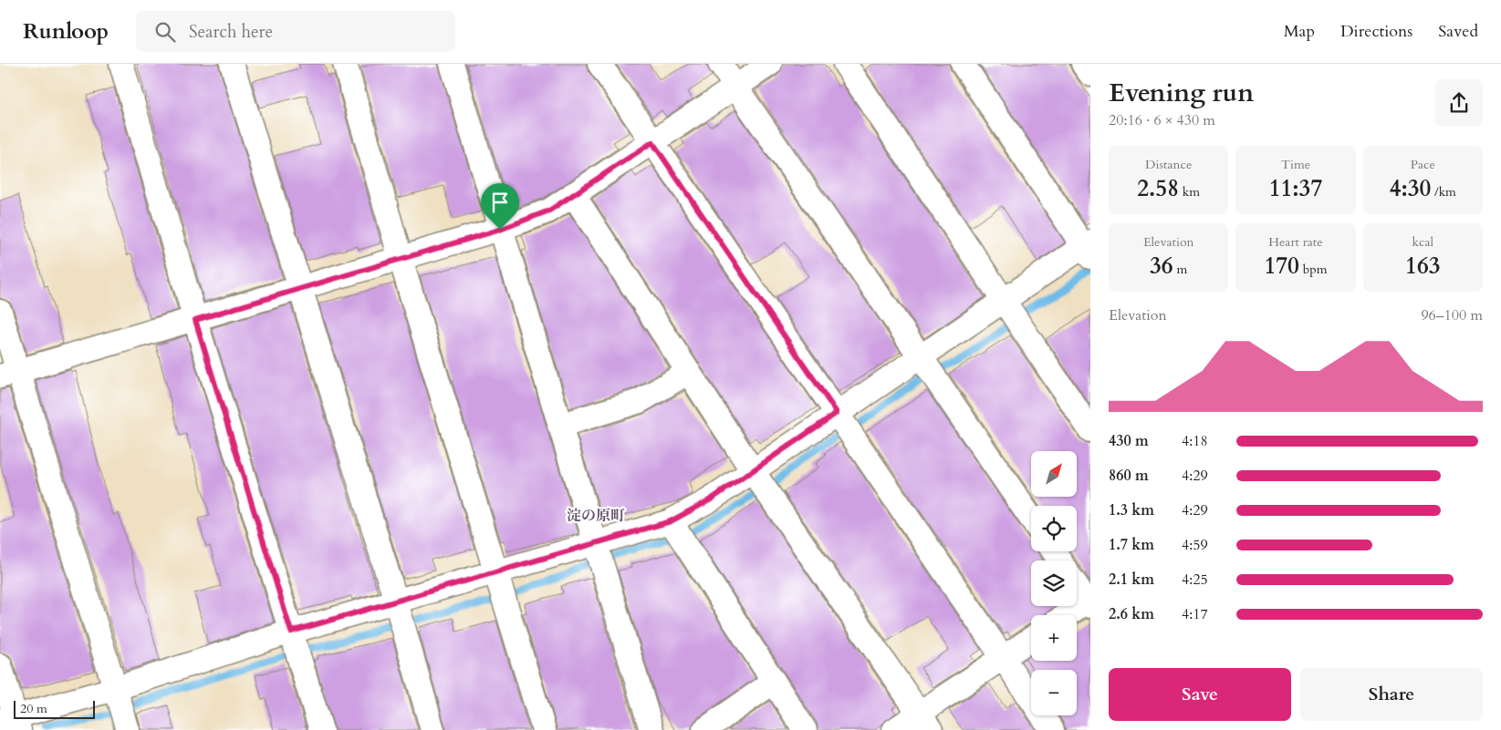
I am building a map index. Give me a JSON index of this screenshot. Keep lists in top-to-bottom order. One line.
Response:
{"districts":["淀の原町"],"scale_bar":"20 m","north":"top right","page":{"header":"Runloop","search":"Search here","nav":["Map","Directions","Saved"],"heading":["Evening run","20:16 · 6 × 430 m"],"stats":[["Distance","2.58 km"],["Time","11:37"],["Pace","4:30 /km"],["Elevation","36 m"],["Heart rate","170 bpm"],["kcal","163"]],"chart":["Elevation","96–100 m"],"list":[{"name":"430 m","note":"4:18"},{"name":"860 m","note":"4:29"},{"name":"1.3 km","note":"4:29"},{"name":"1.7 km","note":"4:59"},{"name":"2.1 km","note":"4:25"},{"name":"2.6 km","note":"4:17"}],"map_buttons":["+","−"],"buttons":["Save","Share"],"scale":"20 m"}}
